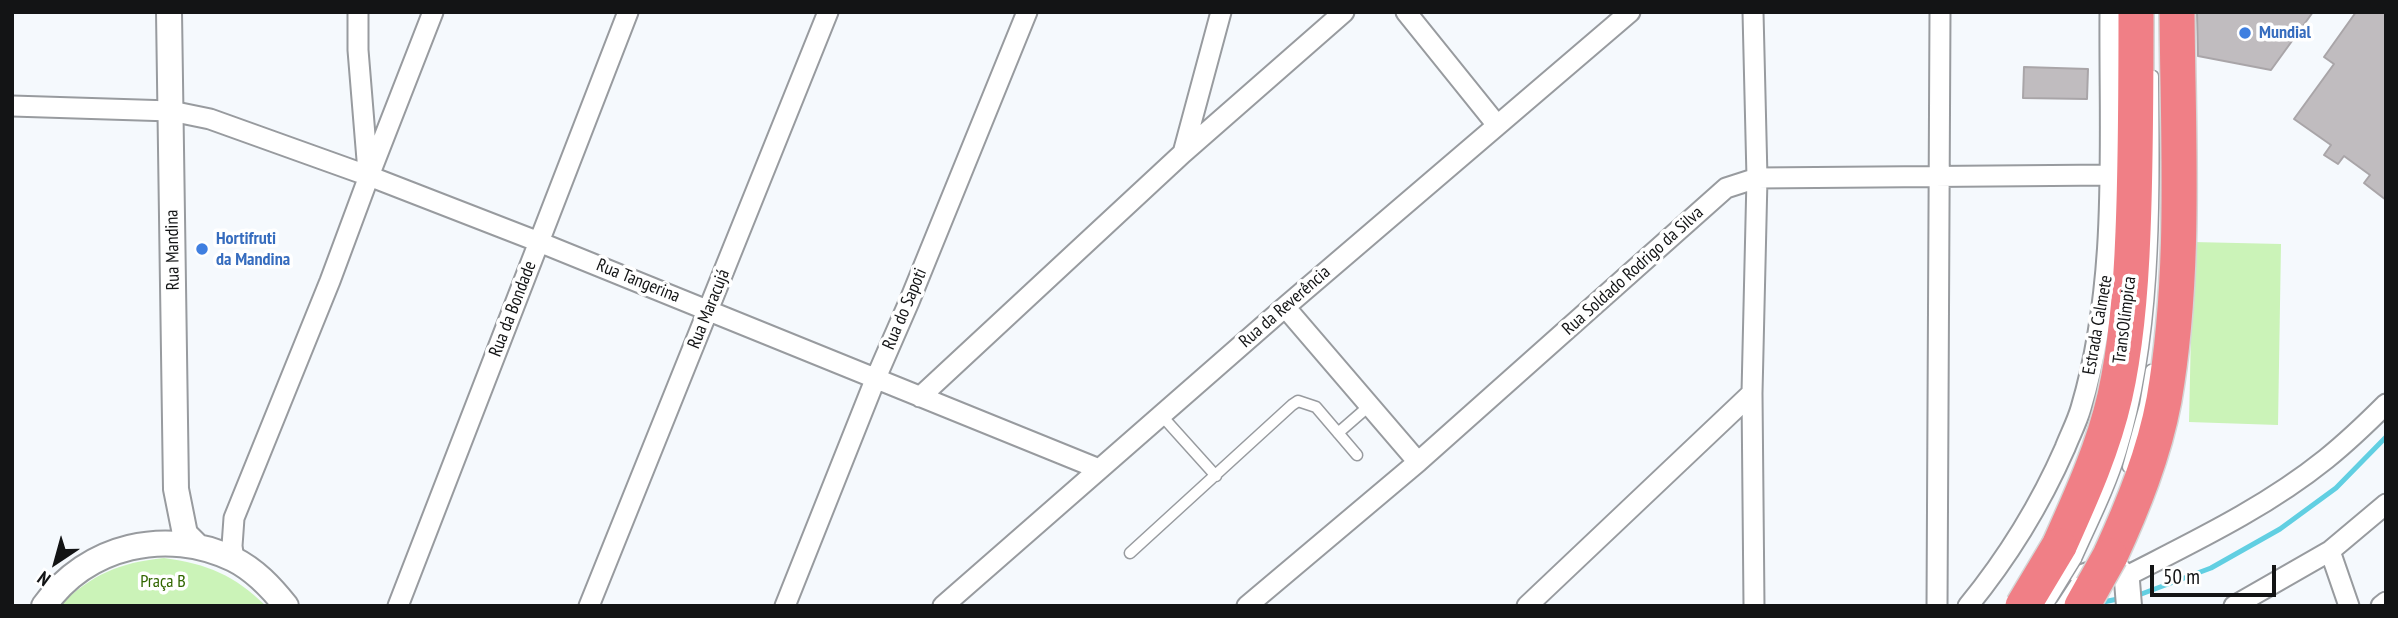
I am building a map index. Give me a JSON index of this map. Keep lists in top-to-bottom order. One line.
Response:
{"streets":{"highway":["TransOlímpica"],"street":["Rua Mandina","Rua Soldado Rodrigo da Silva","Rua Tangerina","Rua da Reverência","Rua da Bondade","Rua Maracujá","Rua do Sapoti","Estrada Calmete"]},"crossings":[["Rua Mandina","Rua Tangerina"],["Rua Soldado Rodrigo da Silva","Estrada Calmete"],["Rua Tangerina","Rua da Reverência"],["Rua Tangerina","Rua da Bondade"],["Rua Tangerina","Rua Maracujá"],["Rua Tangerina","Rua do Sapoti"]],"parks":["Praça B"],"places":["Mundial","Hortifruti da Mandina"],"scale_bar":"50 m","north":"bottom left"}
